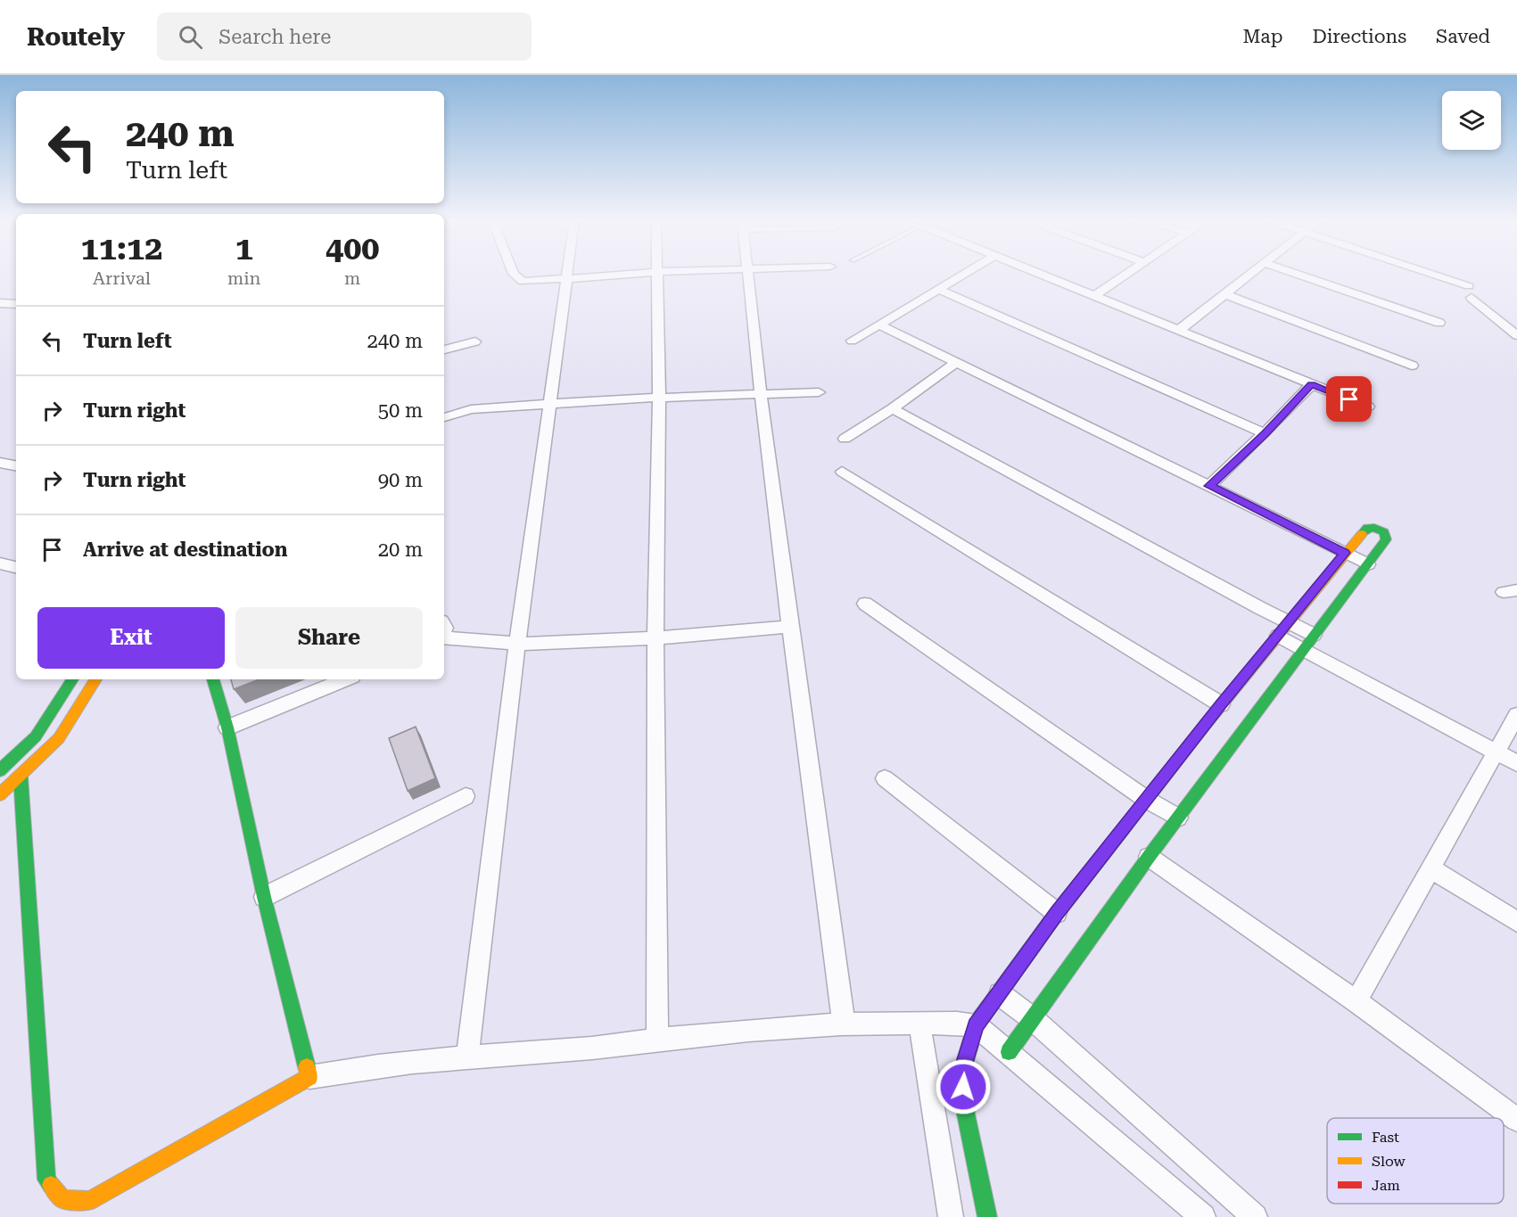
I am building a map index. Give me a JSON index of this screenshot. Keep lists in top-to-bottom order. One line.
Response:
{"legend":["Fast","Slow","Jam"],"page":{"header":"Routely","search":"Search here","nav":["Map","Directions","Saved"],"turn":["240 m","Turn left"],"eta":["11:12","Arrival","1","min","400","m"],"list":[{"name":"Turn left","value":"240 m"},{"name":"Turn right","value":"50 m"},{"name":"Turn right","value":"90 m"},{"name":"Arrive at destination","value":"20 m"}],"buttons":["Exit","Share"]}}
